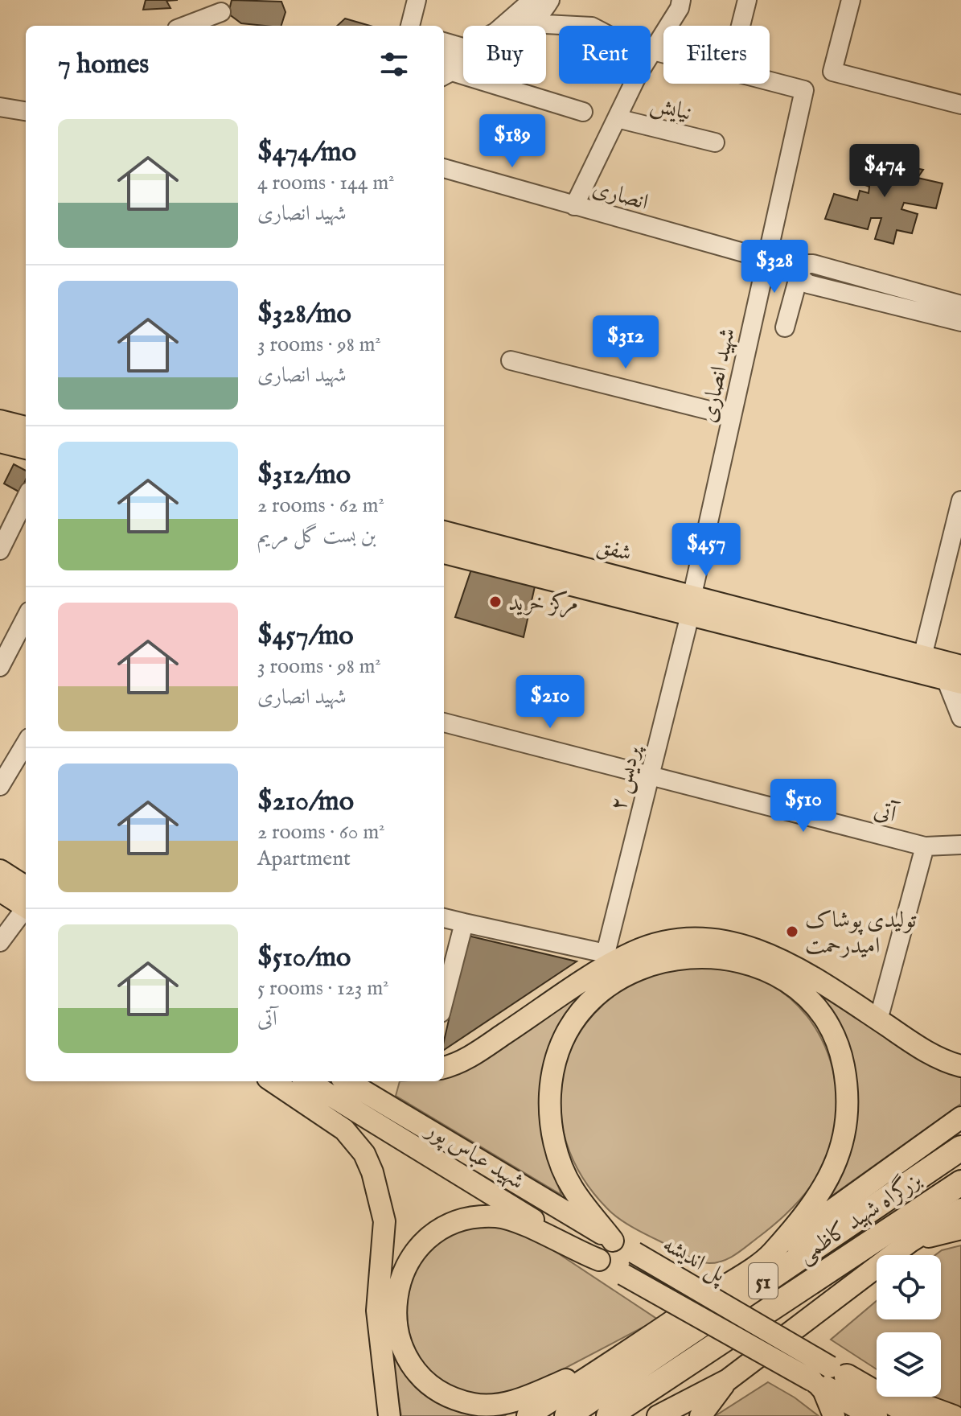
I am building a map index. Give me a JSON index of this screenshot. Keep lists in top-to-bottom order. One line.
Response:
{"streets":{"highway":["بزرگراه شهید کاظمی","51"],"main road":["شفق","شهید عباس پور","پل اندیشه"],"street":["نیایش","انصاری","شهید انصاری","پردیس ۲","آتی"]},"crossings":[["نیایش","انصاری"],["انصاری","شهید انصاری"],["شهید انصاری","شفق"],["شهید انصاری","پردیس ۲"],["شفق","پردیس ۲"],["پردیس ۲","آتی"],["شهید عباس پور","پل اندیشه"]],"places":["مرکز خرید","تولیدی پوشاک امیدرحمت"],"page":{"chip":["Buy","Rent","Filters"],"heading":"7 homes","list":[{"name":"$474/mo","note":"4 rooms · 144 m² · شهید انصاری"},{"name":"$328/mo","note":"3 rooms · 98 m² · شهید انصاری"},{"name":"$312/mo","note":"2 rooms · 62 m² · بن بست گل مریم"},{"name":"$457/mo","note":"3 rooms · 98 m² · شهید انصاری"},{"name":"$210/mo","note":"2 rooms · 60 m² · Apartment"},{"name":"$510/mo","note":"5 rooms · 123 m² · آتی"}],"price":["$189","$474","$328","$312","$457","$210","$510"]}}
